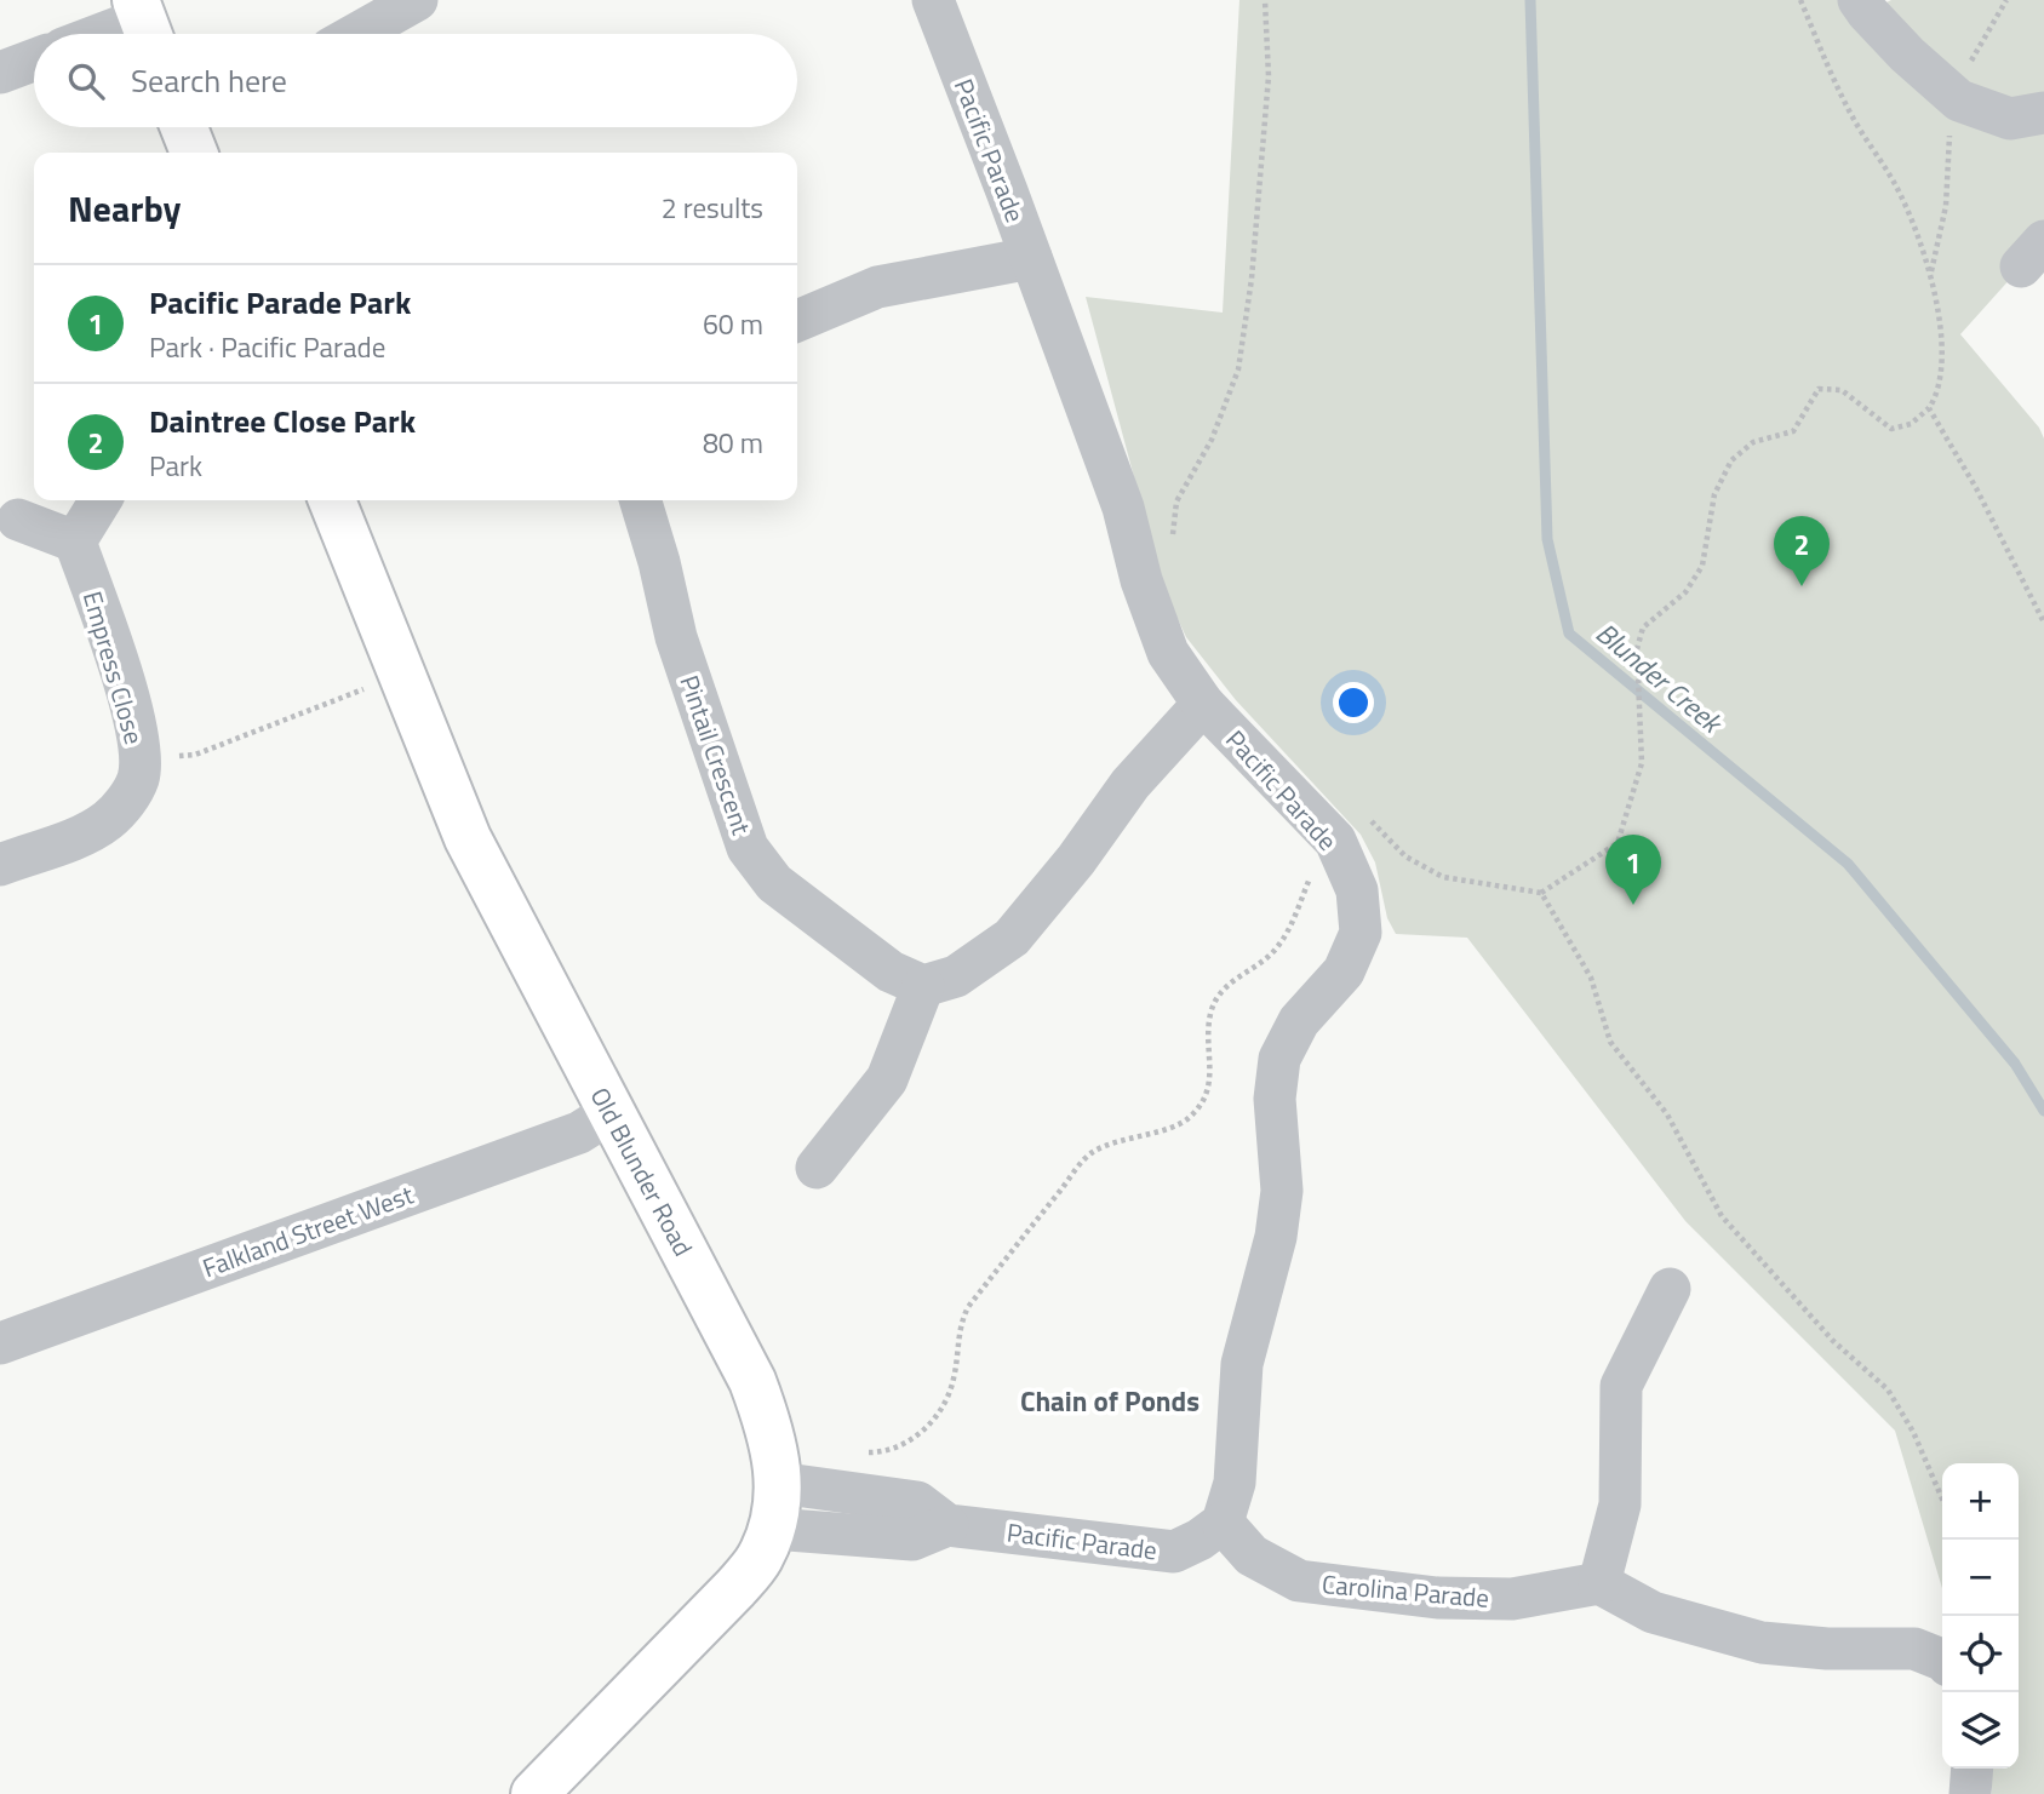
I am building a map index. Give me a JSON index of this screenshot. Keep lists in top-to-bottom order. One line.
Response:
{"streets":{"main road":["Old Blunder Road"],"street":["Pacific Parade","Empress Close","Pintail Crescent","Falkland Street West","Carolina Parade"]},"crossings":[["Pacific Parade","Old Blunder Road"],["Pacific Parade","Carolina Parade"],["Old Blunder Road","Falkland Street West"]],"districts":["Chain of Ponds"],"water":["Blunder Creek"],"page":{"search":"Search here","heading":["Nearby","2 results"],"list":[{"mark":"1","name":"Pacific Parade Park","note":"Park · Pacific Parade","value":"60 m"},{"mark":"2","name":"Daintree Close Park","note":"Park","value":"80 m"}],"pins":["2","1"],"map_buttons":["+","−"]}}
